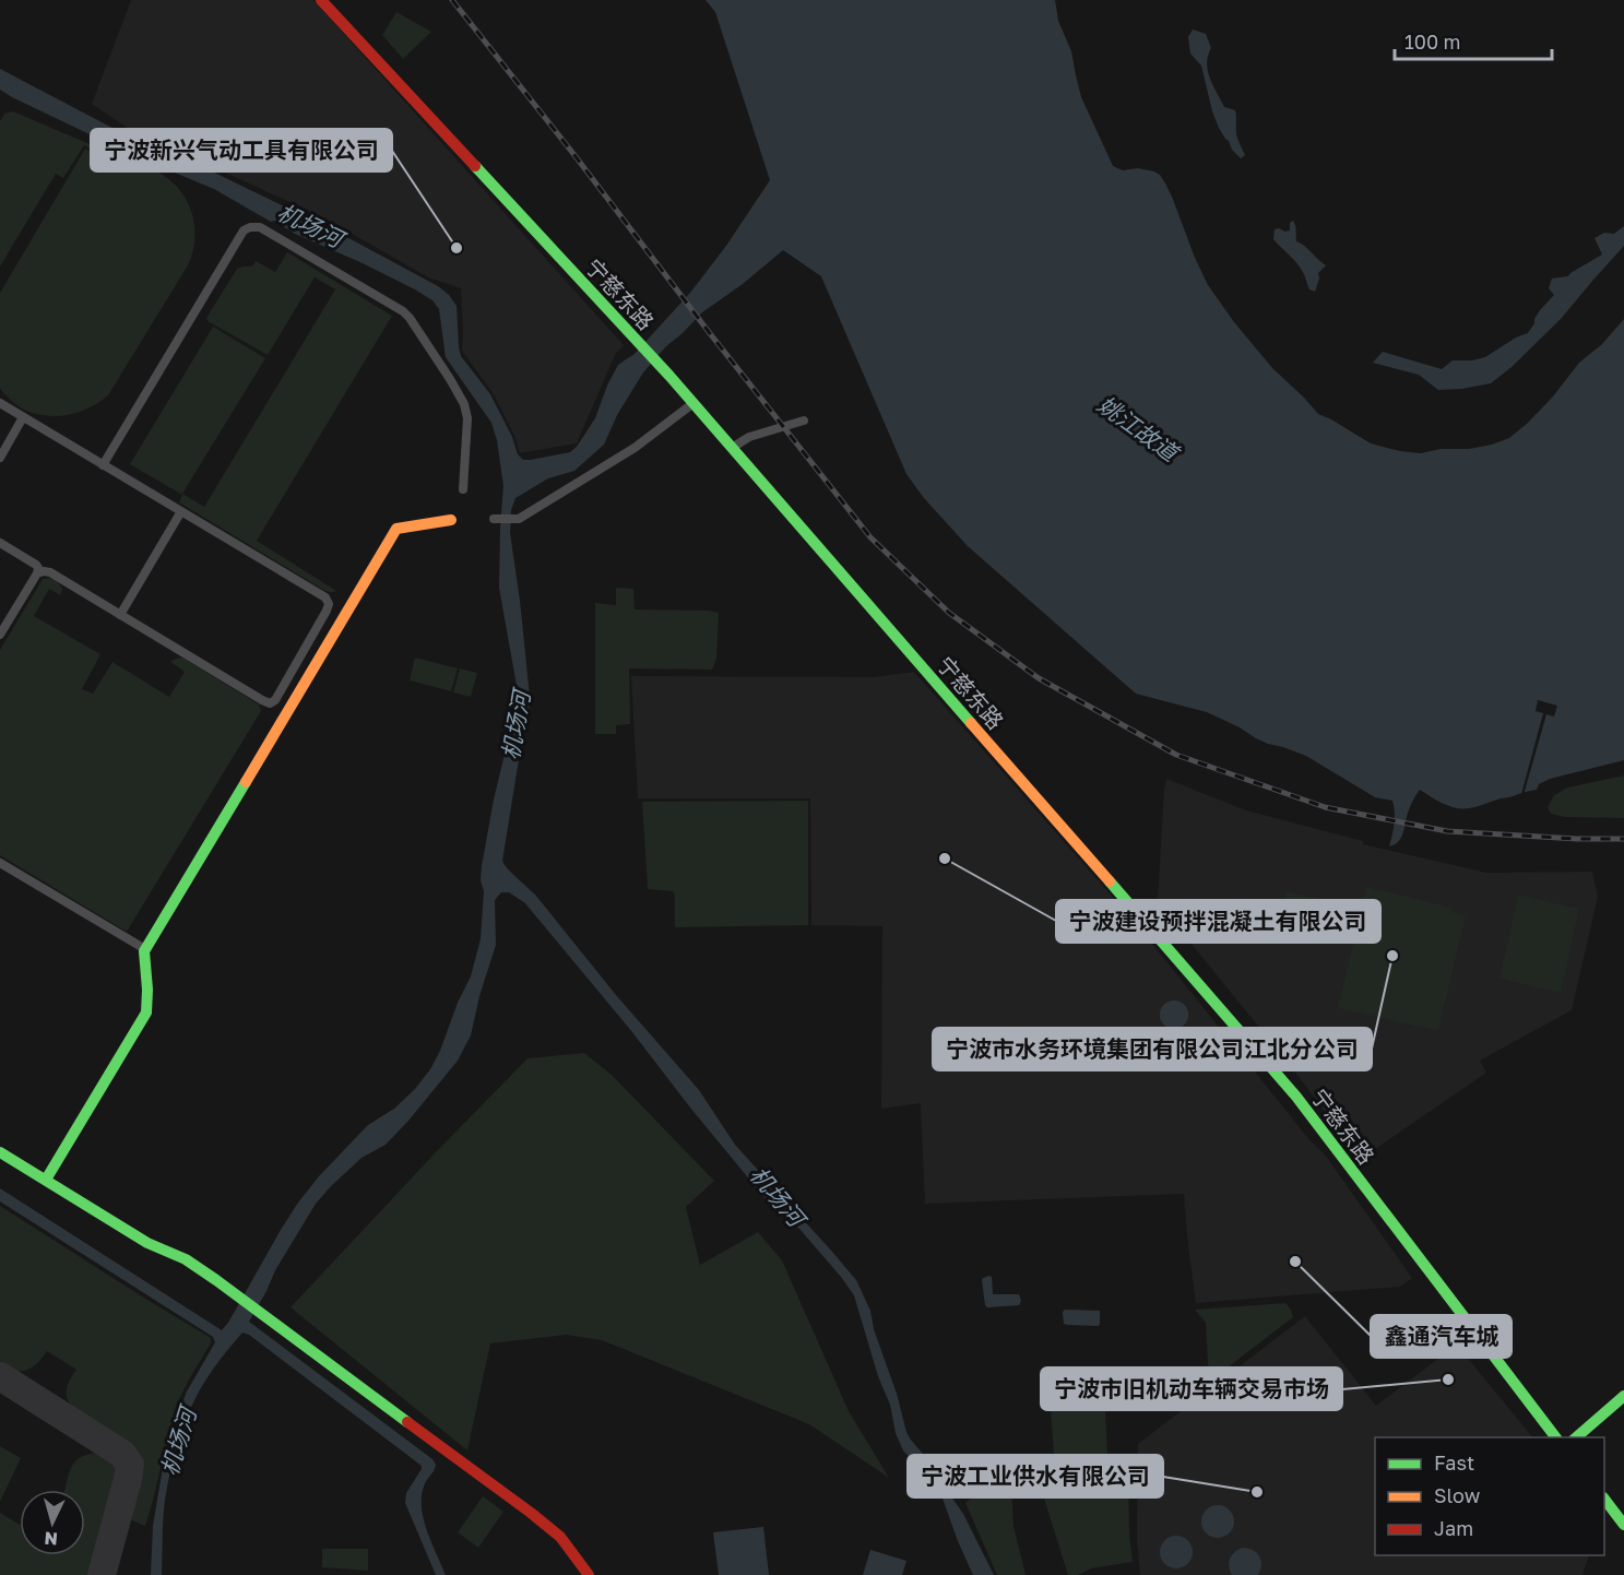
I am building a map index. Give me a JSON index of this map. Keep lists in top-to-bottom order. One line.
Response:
{"streets":{"main road":["宁慈东路"]},"water":["机场河","姚江故道"],"places":["宁波新兴气动工具有限公司","宁波建设预拌混凝土有限公司","宁波市水务环境集团有限公司江北分公司","鑫通汽车城","宁波市旧机动车辆交易市场","宁波工业供水有限公司"],"legend":["Fast","Slow","Jam"],"scale_bar":"100 m","north":"bottom"}
